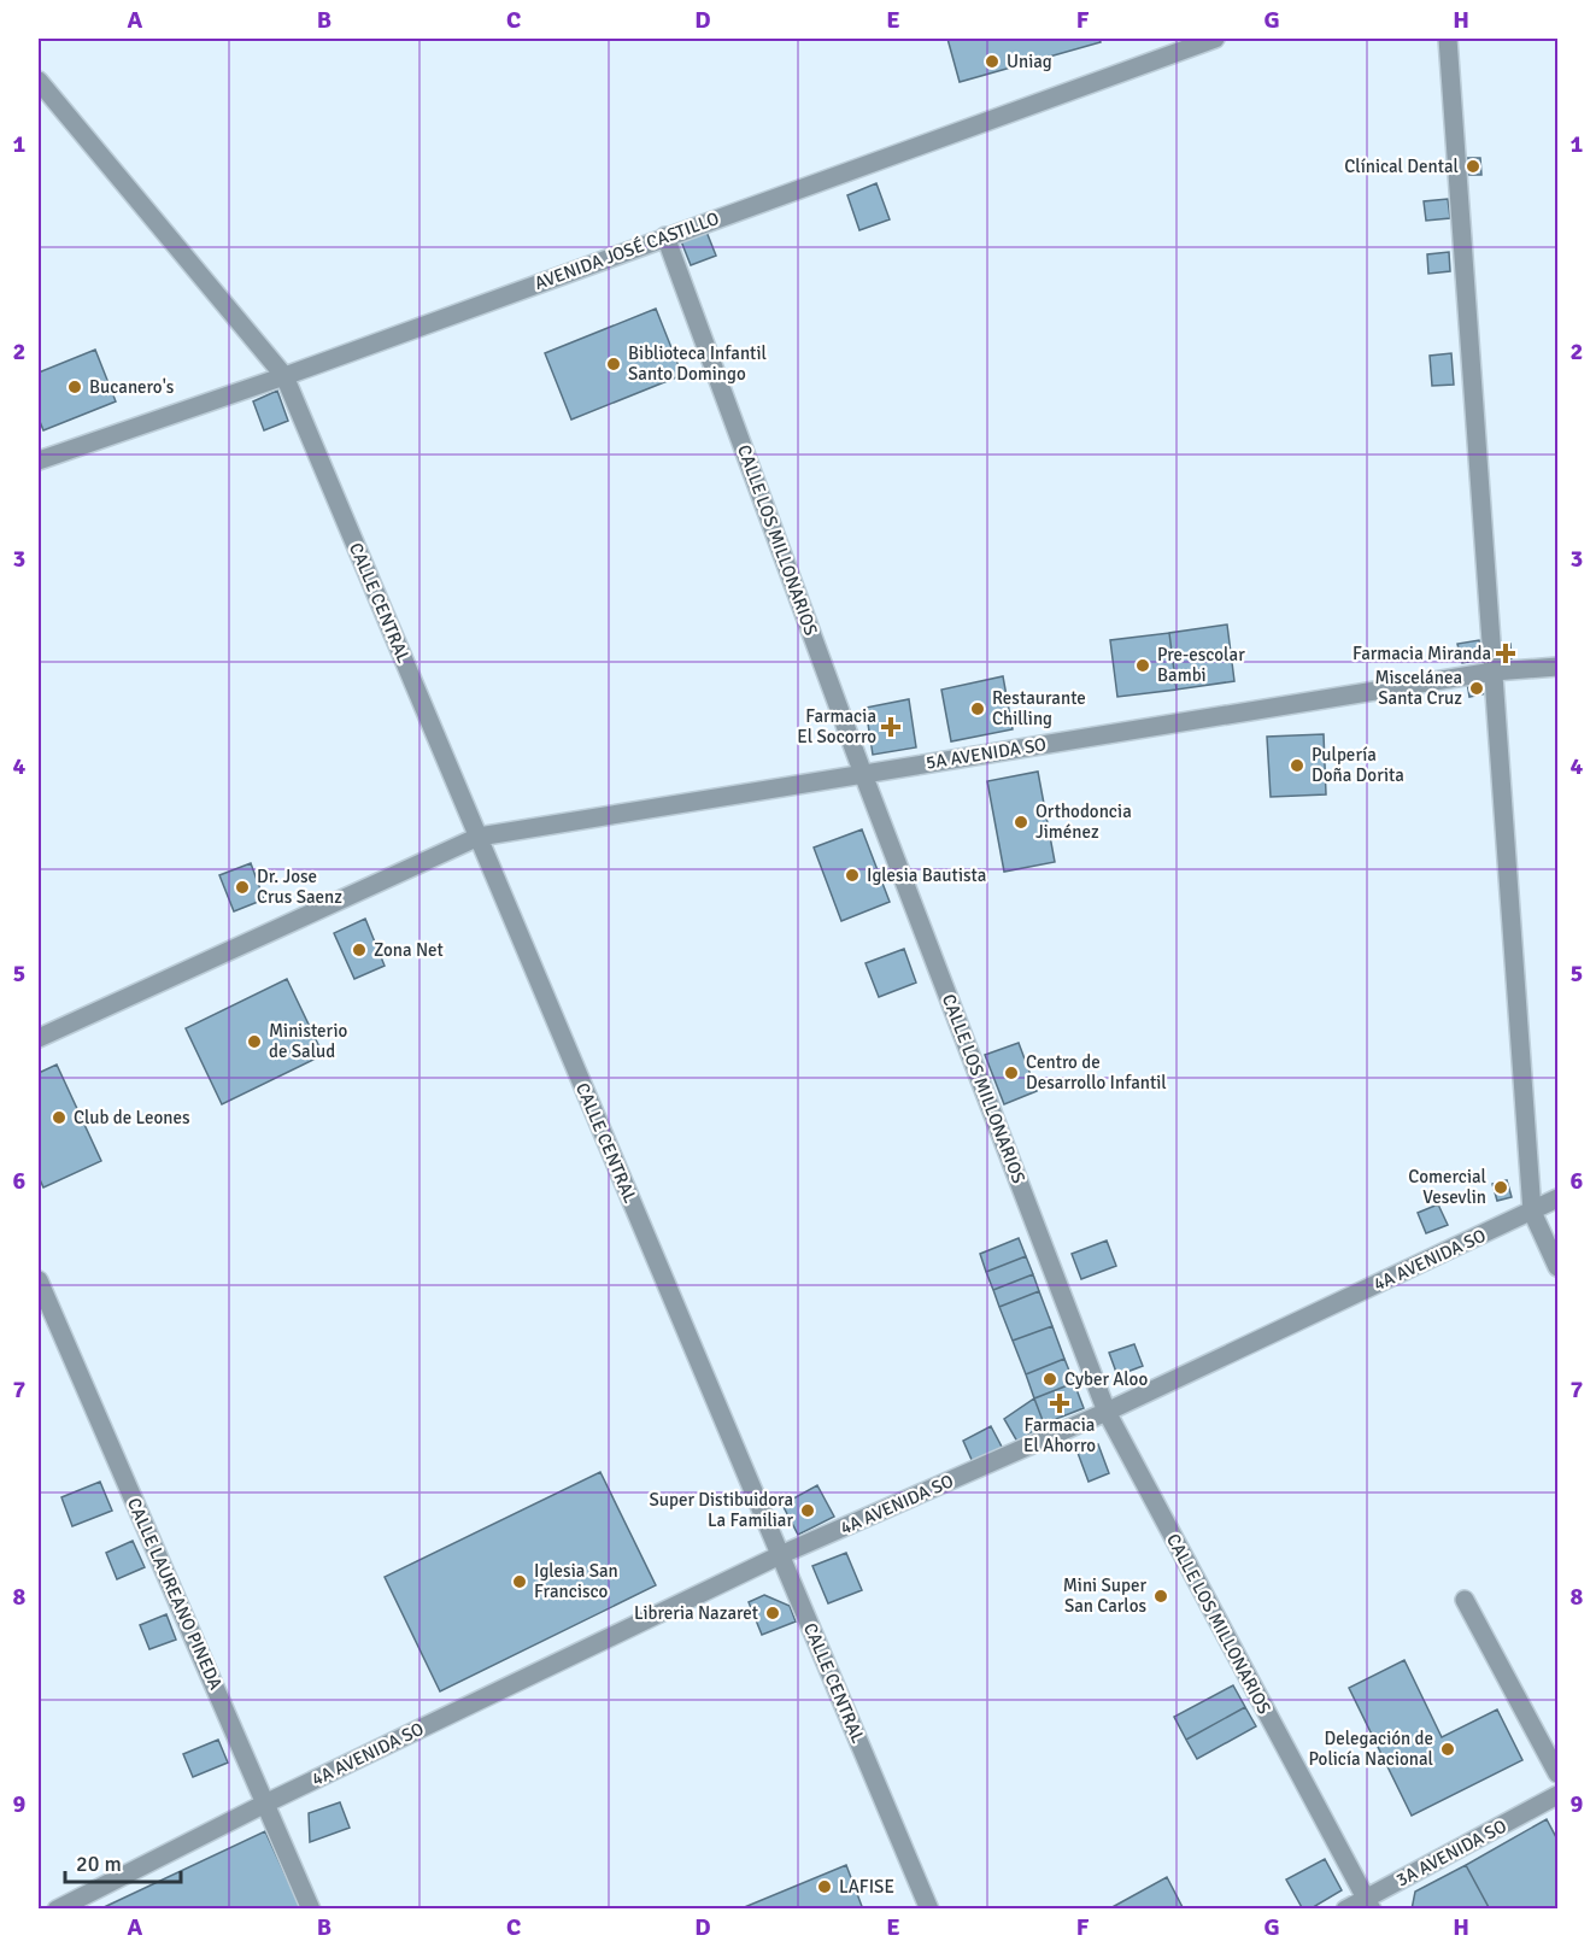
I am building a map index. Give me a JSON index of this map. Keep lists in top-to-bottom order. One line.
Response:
{"streets":{"street":["AVENIDA JOSÉ CASTILLO","CALLE LOS MILLONARIOS","CALLE CENTRAL","5A AVENIDA SO","4A AVENIDA SO","CALLE LAUREANO PINEDA","3A AVENIDA SO"]},"crossings":[["AVENIDA JOSÉ CASTILLO","CALLE LOS MILLONARIOS"],["AVENIDA JOSÉ CASTILLO","CALLE CENTRAL"],["CALLE LOS MILLONARIOS","5A AVENIDA SO"],["CALLE LOS MILLONARIOS","4A AVENIDA SO"],["CALLE LOS MILLONARIOS","3A AVENIDA SO"],["CALLE CENTRAL","5A AVENIDA SO"],["CALLE CENTRAL","4A AVENIDA SO"],["4A AVENIDA SO","CALLE LAUREANO PINEDA"]],"places":{"other":["Uniag","Clínical Dental","Biblioteca Infantil Santo Domingo","Bucanero's","Pre-escolar Bambi","Miscelánea Santa Cruz","Restaurante Chilling","Pulpería Doña Dorita","Orthodoncia Jiménez","Iglesia Bautista","Dr. Jose Crus Saenz","Zona Net","Ministerio de Salud","Centro de Desarrollo Infantil","Club de Leones","Comercial Vesevlin","Cyber Aloo","Super Distibuidora La Familiar","Iglesia San Francisco","Mini Super San Carlos","Libreria Nazaret","Delegación de Policía Nacional","LAFISE"],"health":["Farmacia Miranda","Farmacia El Socorro","Farmacia El Ahorro"]},"scale_bar":"20 m","grid":{"columns":["A","B","C","D","E","F","G","H"],"rows":["1","2","3","4","5","6","7","8","9"]}}
